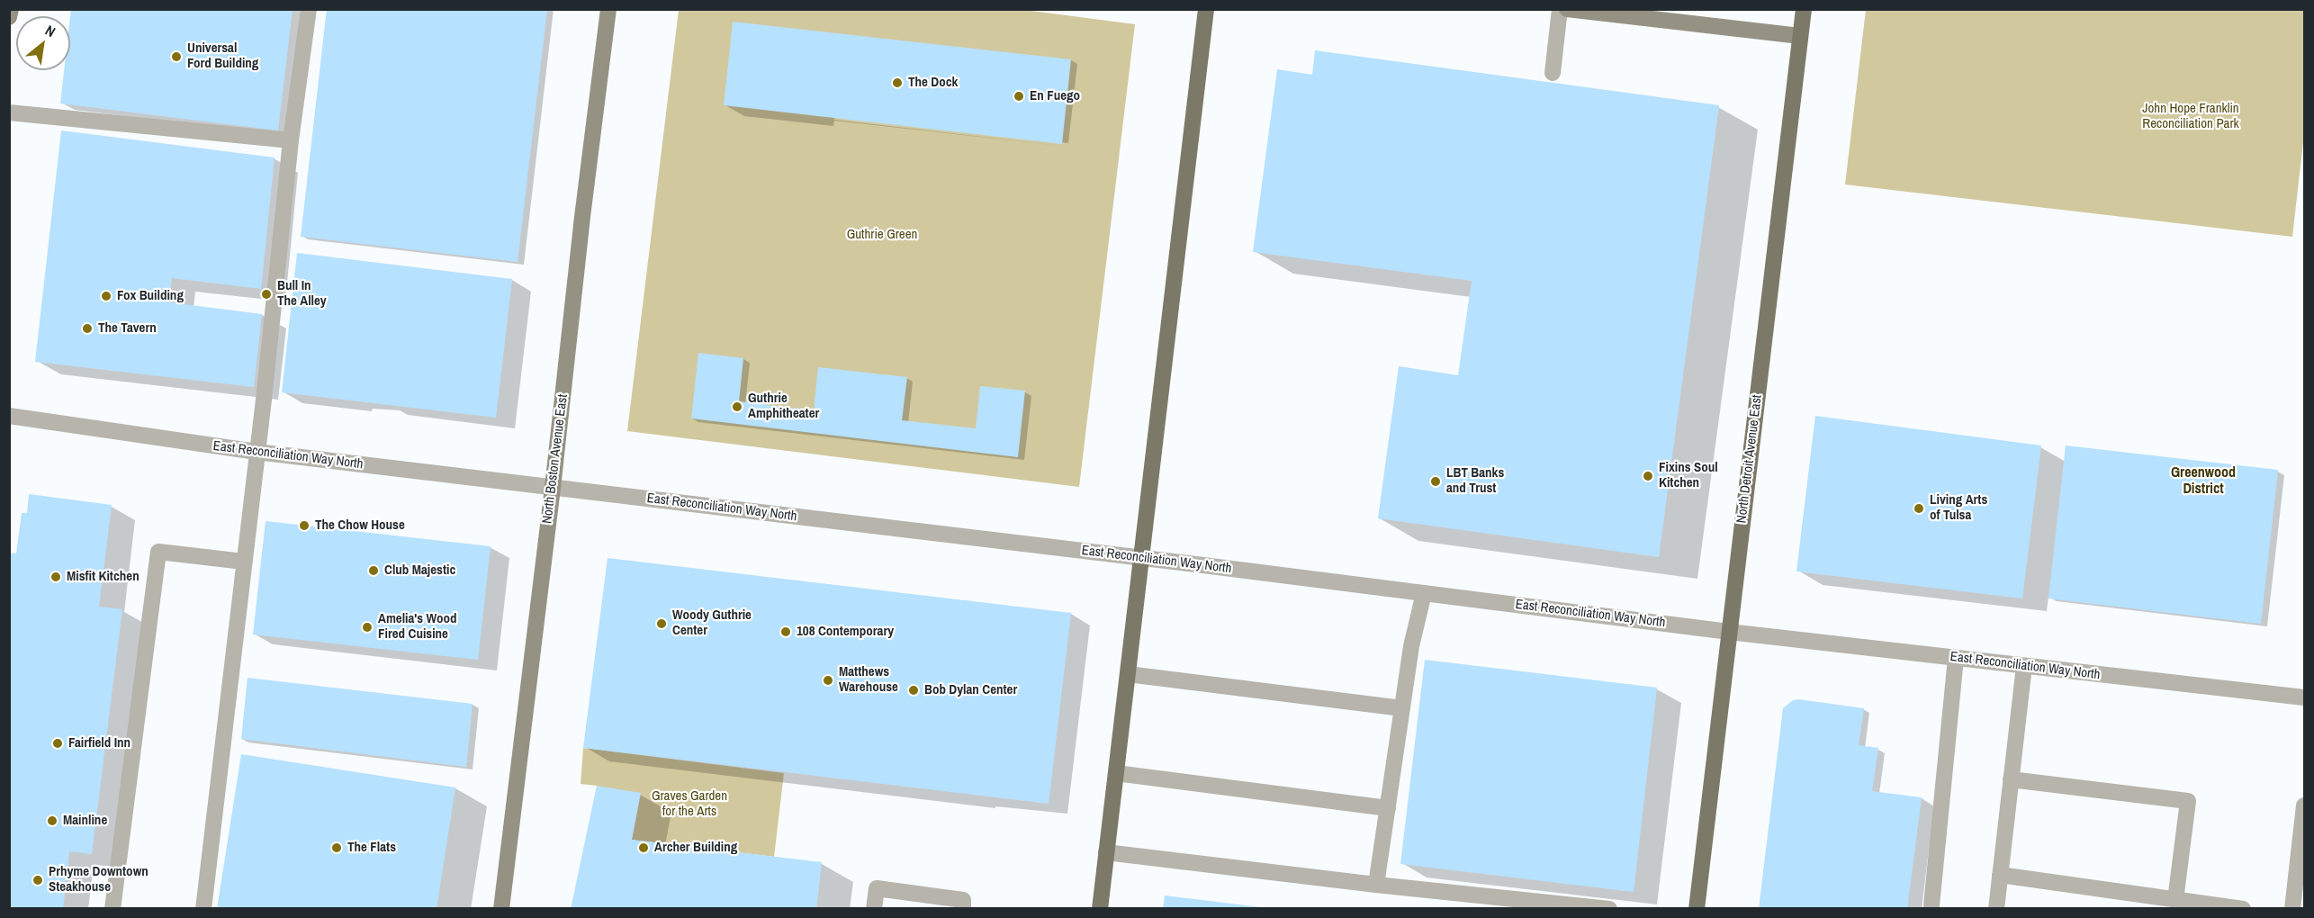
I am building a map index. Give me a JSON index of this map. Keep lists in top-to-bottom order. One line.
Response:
{"streets":{"main road":["North Detroit Avenue East"],"street":["East Reconciliation Way North","North Boston Avenue East"]},"crossings":[["East Reconciliation Way North","North Boston Avenue East"],["East Reconciliation Way North","North Detroit Avenue East"]],"districts":["Greenwood District"],"parks":["John Hope Franklin Reconciliation Park","Guthrie Green","Graves Garden for the Arts"],"places":["Universal Ford Building","The Dock","En Fuego","Bull In The Alley","Fox Building","The Tavern","Guthrie Amphitheater","Fixins Soul Kitchen","LBT Banks and Trust","Living Arts of Tulsa","The Chow House","Club Majestic","Misfit Kitchen","Woody Guthrie Center","Amelia's Wood Fired Cuisine","108 Contemporary","Matthews Warehouse","Bob Dylan Center","Fairfield Inn","Mainline","The Flats","Archer Building","Prhyme Downtown Steakhouse"],"north":"top right"}
